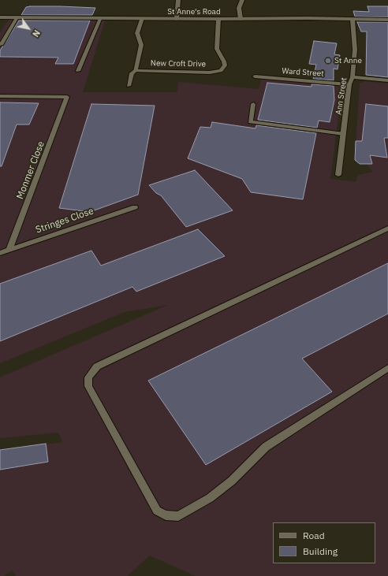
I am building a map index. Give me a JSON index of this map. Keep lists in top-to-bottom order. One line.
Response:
{"streets":{"street":["St Anne's Road","New Croft Drive","Ward Street","Ann Street"],"lane":["Monmer Close","Stringes Close"]},"crossings":[["St Anne's Road","New Croft Drive"],["St Anne's Road","Ann Street"],["Ward Street","Ann Street"],["Monmer Close","Stringes Close"]],"places":["St Anne"],"legend":["Road","Building"],"north":"bottom right"}
